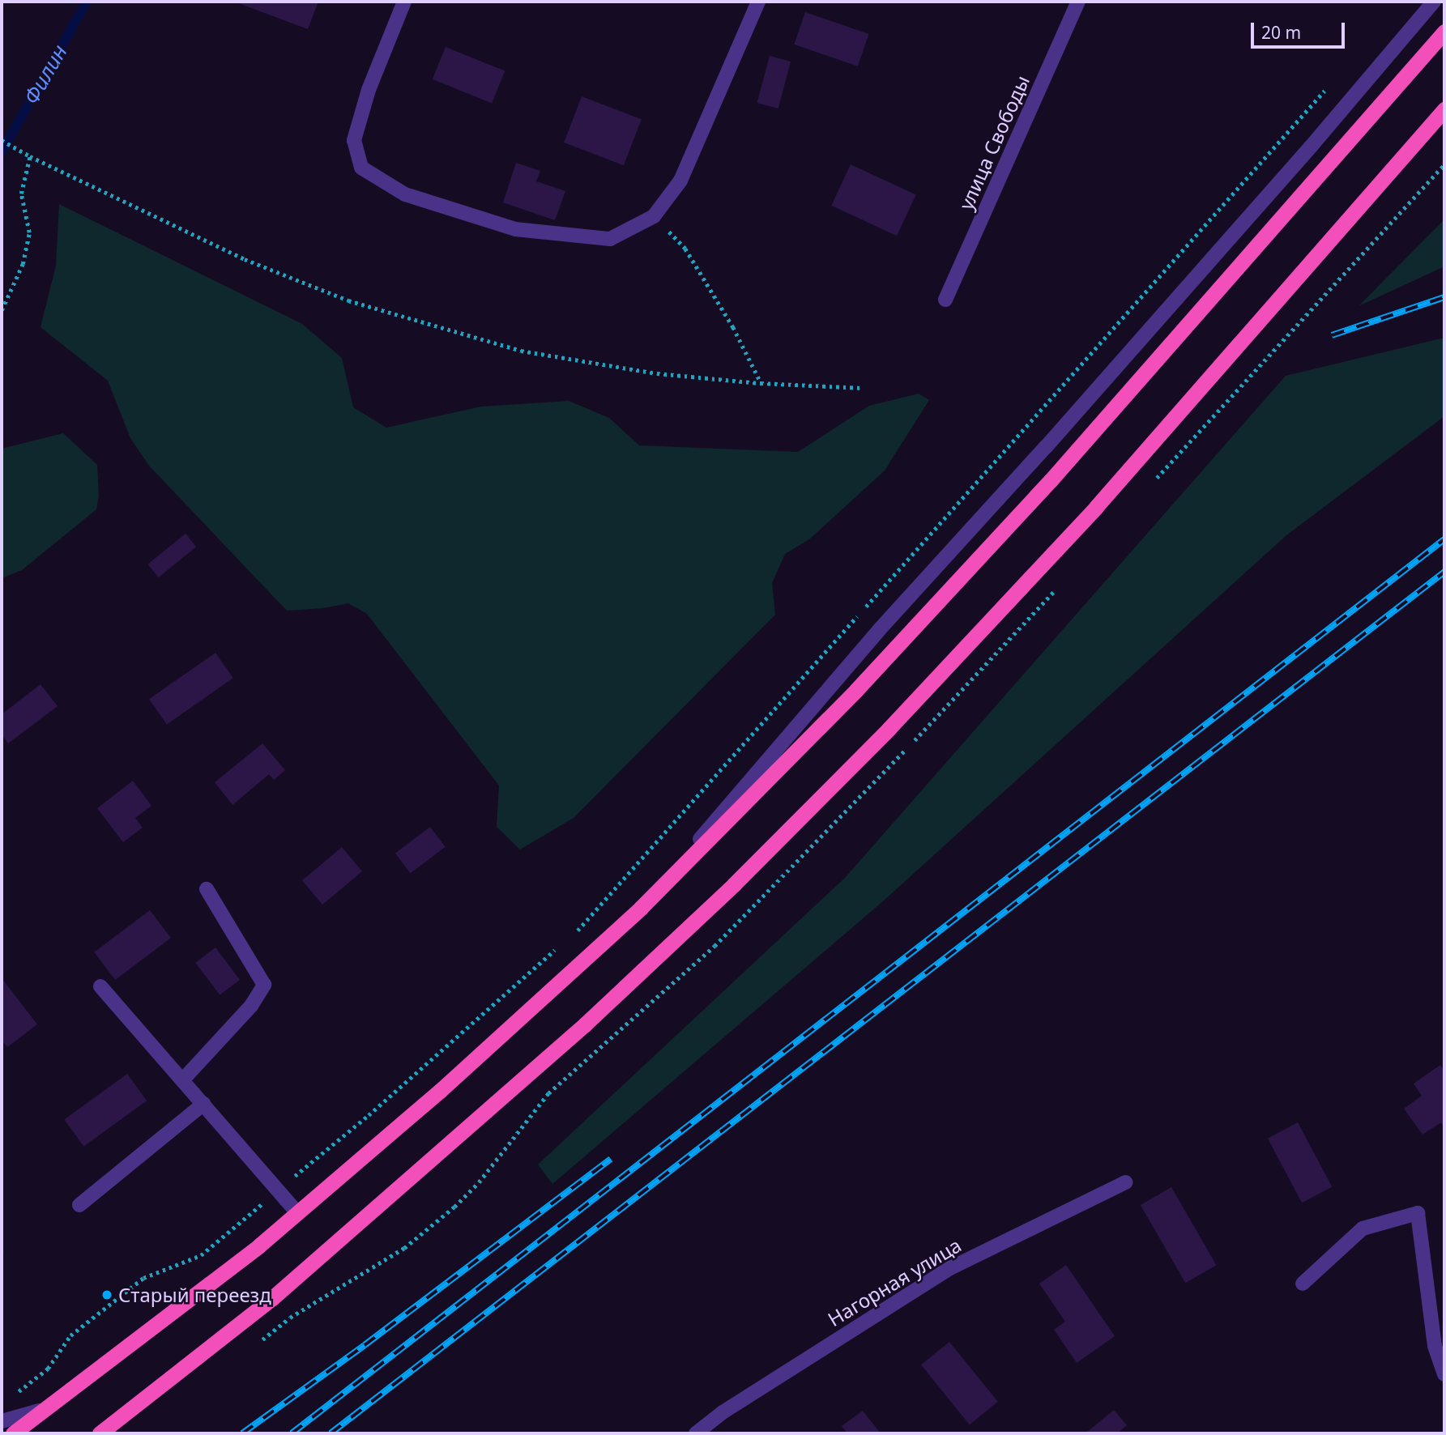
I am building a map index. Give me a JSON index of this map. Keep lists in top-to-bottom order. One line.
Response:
{"streets":{"street":["улица Свободы","Нагорная улица"]},"water":["Филин"],"places":["Старый переезд"],"scale_bar":"20 m"}
